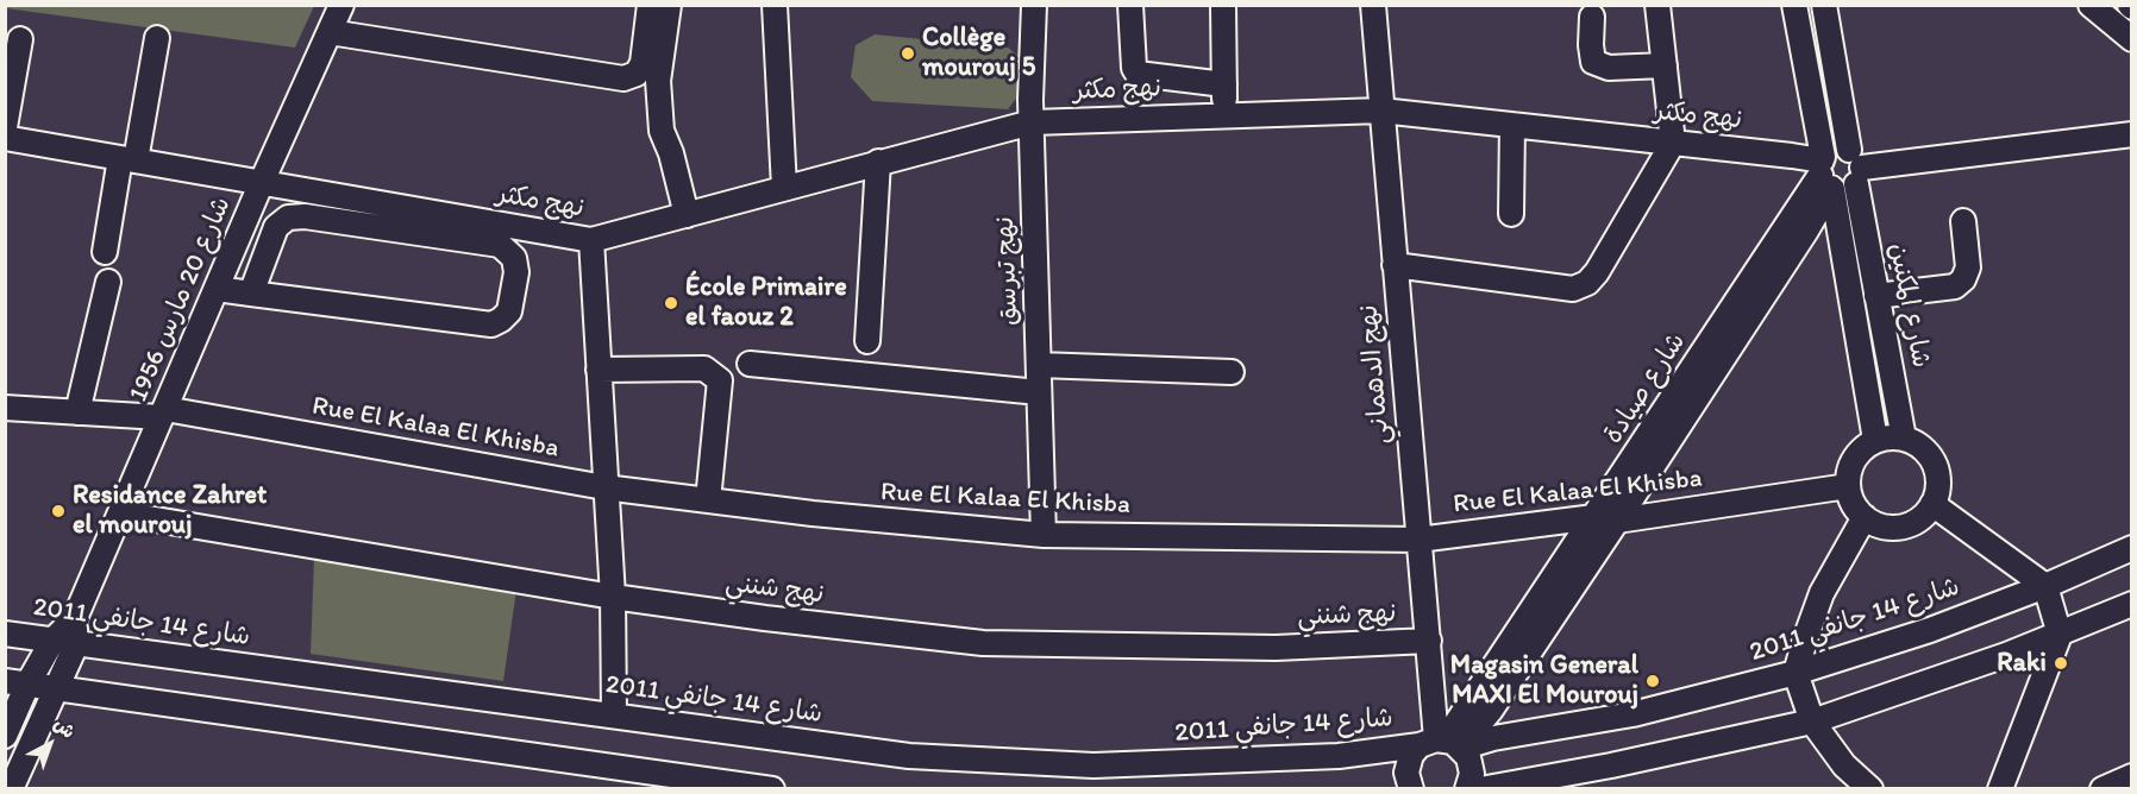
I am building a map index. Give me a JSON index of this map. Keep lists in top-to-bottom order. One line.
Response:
{"streets":{"street":["نهج مكثر","نهج تبرسق","شارع 20 مارس 1956","شارع المكنين","نهج الدهماني","شارع صيادة","Rue El Kalaa El Khisba","نهج شنني","شارع 14 جانفي 2011"]},"crossings":[["نهج مكثر","نهج تبرسق"],["نهج مكثر","شارع 20 مارس 1956"],["نهج مكثر","شارع المكنين"],["نهج مكثر","نهج الدهماني"],["نهج مكثر","شارع صيادة"],["نهج تبرسق","Rue El Kalaa El Khisba"],["شارع 20 مارس 1956","Rue El Kalaa El Khisba"],["شارع 20 مارس 1956","نهج شنني"],["شارع 20 مارس 1956","شارع 14 جانفي 2011"],["شارع المكنين","شارع صيادة"],["شارع المكنين","Rue El Kalaa El Khisba"],["نهج الدهماني","شارع صيادة"],["نهج الدهماني","Rue El Kalaa El Khisba"],["نهج الدهماني","نهج شنني"],["نهج الدهماني","شارع 14 جانفي 2011"],["شارع صيادة","Rue El Kalaa El Khisba"],["شارع صيادة","شارع 14 جانفي 2011"]],"places":["Collège mourouj 5","École Primaire el faouz 2","Residance Zahret el mourouj","Raki","Magasin General MAXI El Mourouj"],"north":"top right"}
